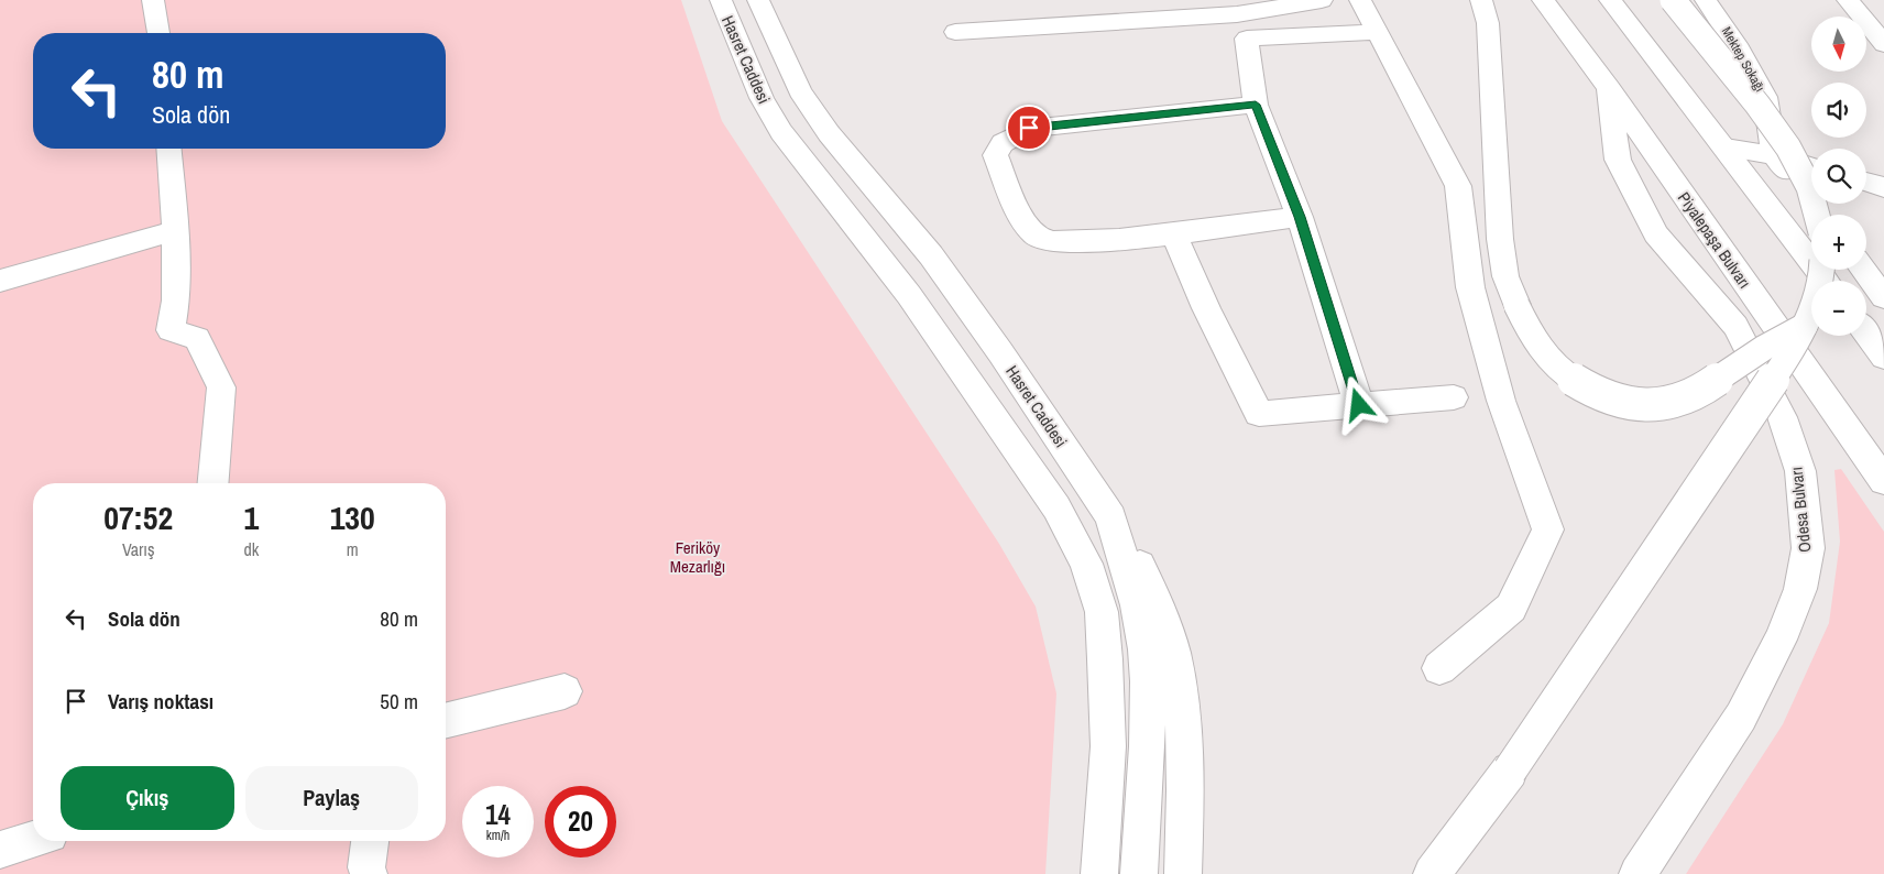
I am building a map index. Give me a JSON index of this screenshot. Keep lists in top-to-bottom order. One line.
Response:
{"streets":{"main road":["Hasret Caddesi","Mektep Sokağı","Piyalepaşa Bulvarı","Odesa Bulvarı"]},"crossings":[["Piyalepaşa Bulvarı","Odesa Bulvarı"]],"parks":["Feriköy Mezarlığı"],"north":"bottom","page":{"map_buttons":["+","−"],"turn":["80 m","Sola dön"],"eta":["07:52","Varış","1","dk","130","m"],"list":[{"name":"Sola dön","value":"80 m"},{"name":"Varış noktası","value":"50 m"}],"buttons":["Çıkış","Paylaş"],"speed":"14 km/h","limit":"20"}}
